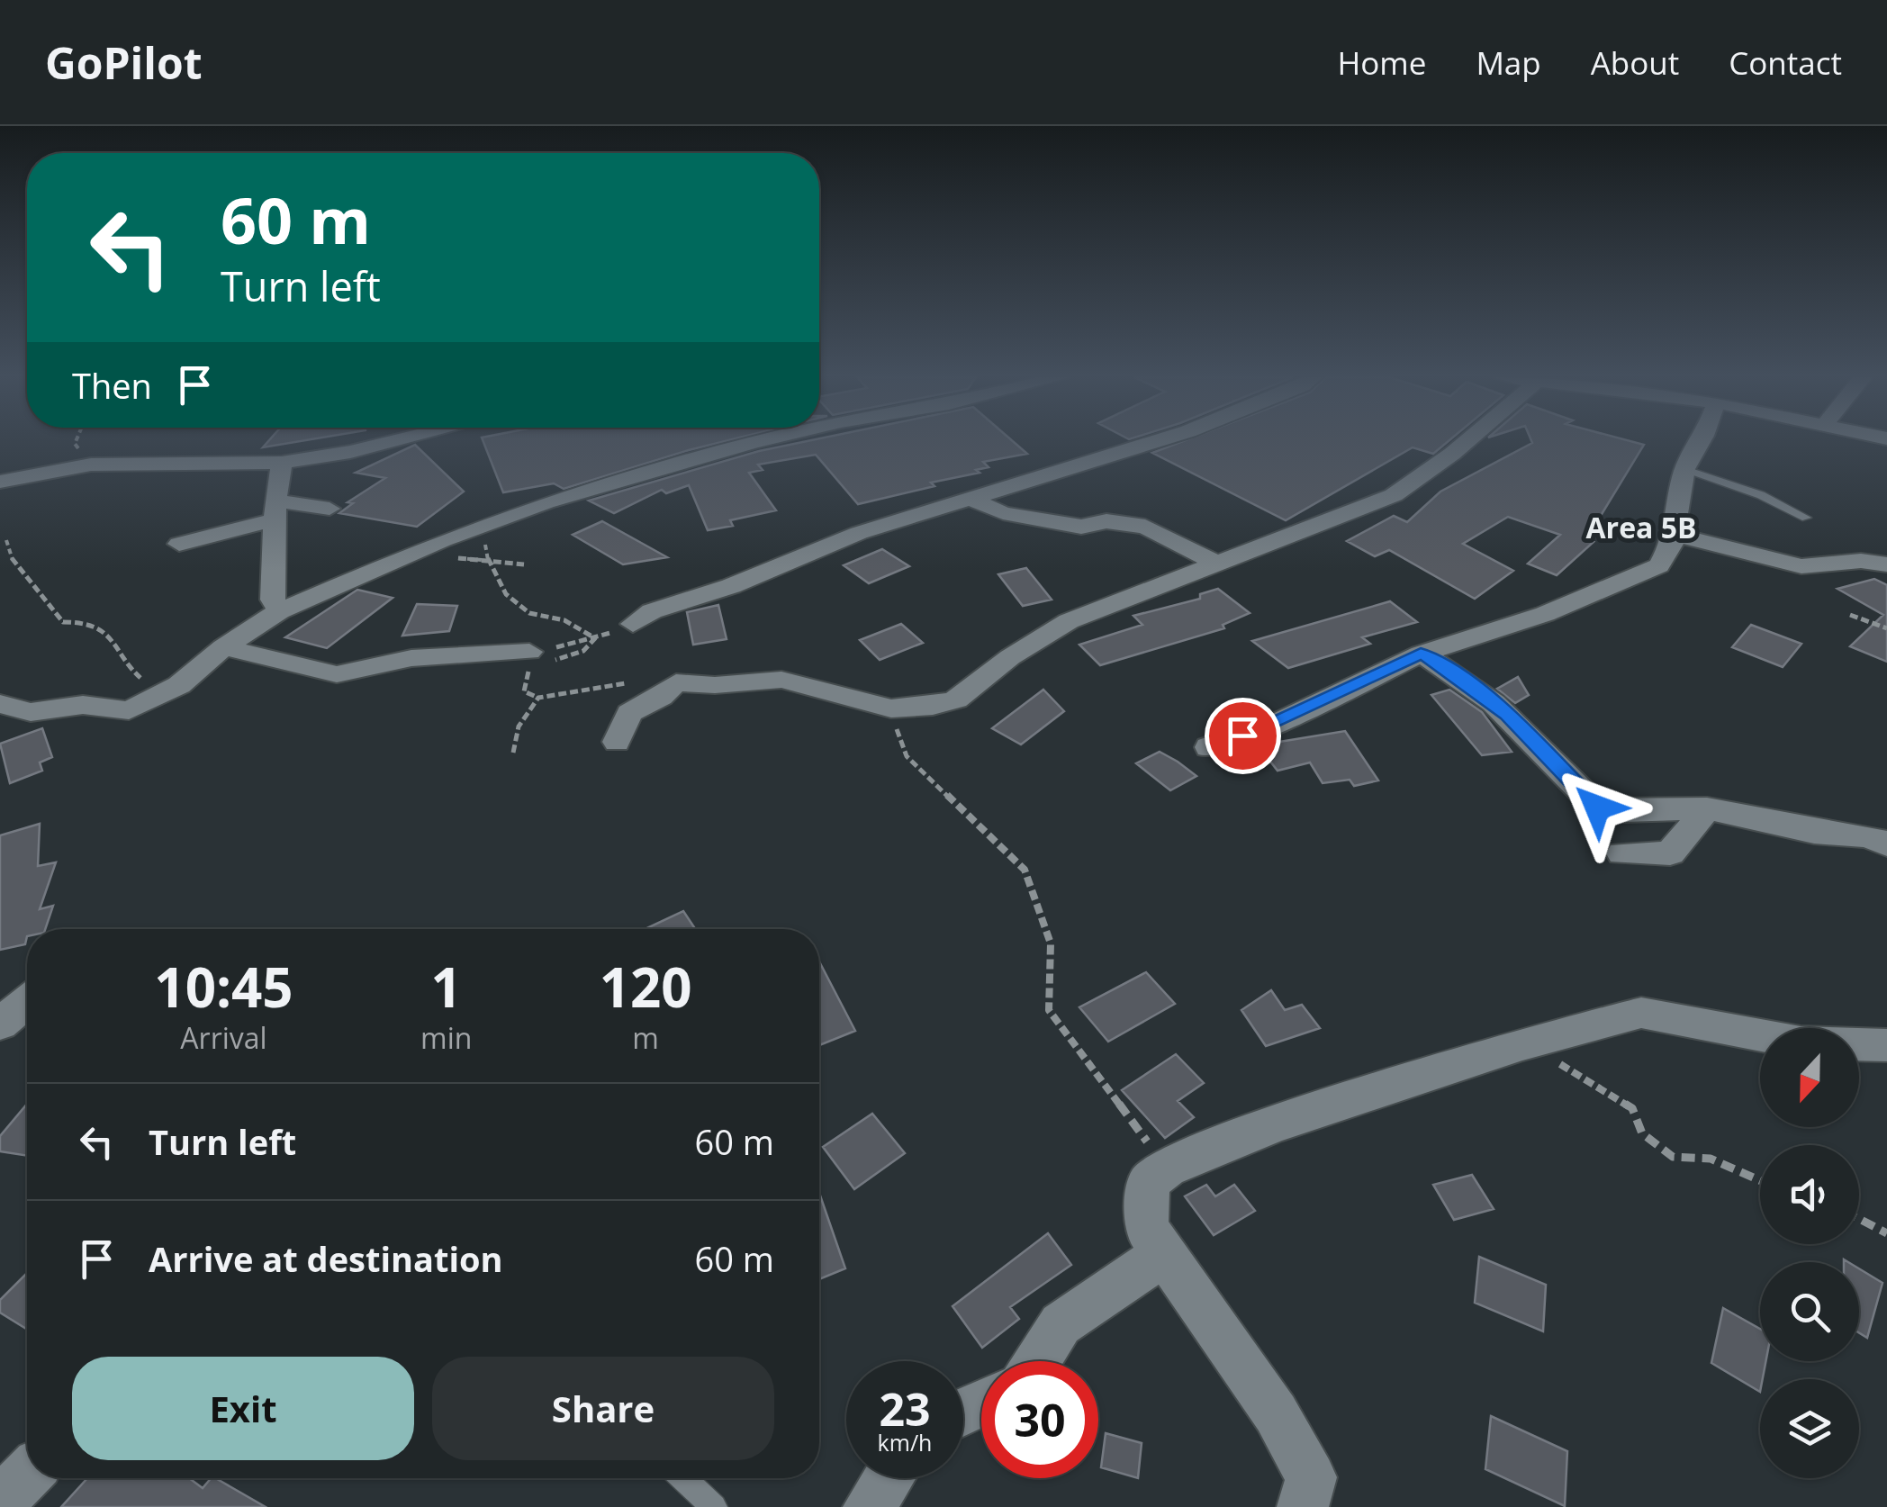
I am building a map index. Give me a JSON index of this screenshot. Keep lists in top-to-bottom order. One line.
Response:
{"districts":["Area 5B"],"north":"bottom","page":{"header":"GoPilot","nav":["Home","Map","About","Contact"],"turn":["60 m","Turn left"],"then":"Then","eta":["10:45","Arrival","1","min","120","m"],"list":[{"name":"Turn left","value":"60 m"},{"name":"Arrive at destination","value":"60 m"}],"buttons":["Exit","Share"],"speed":"23 km/h","limit":"30"}}
